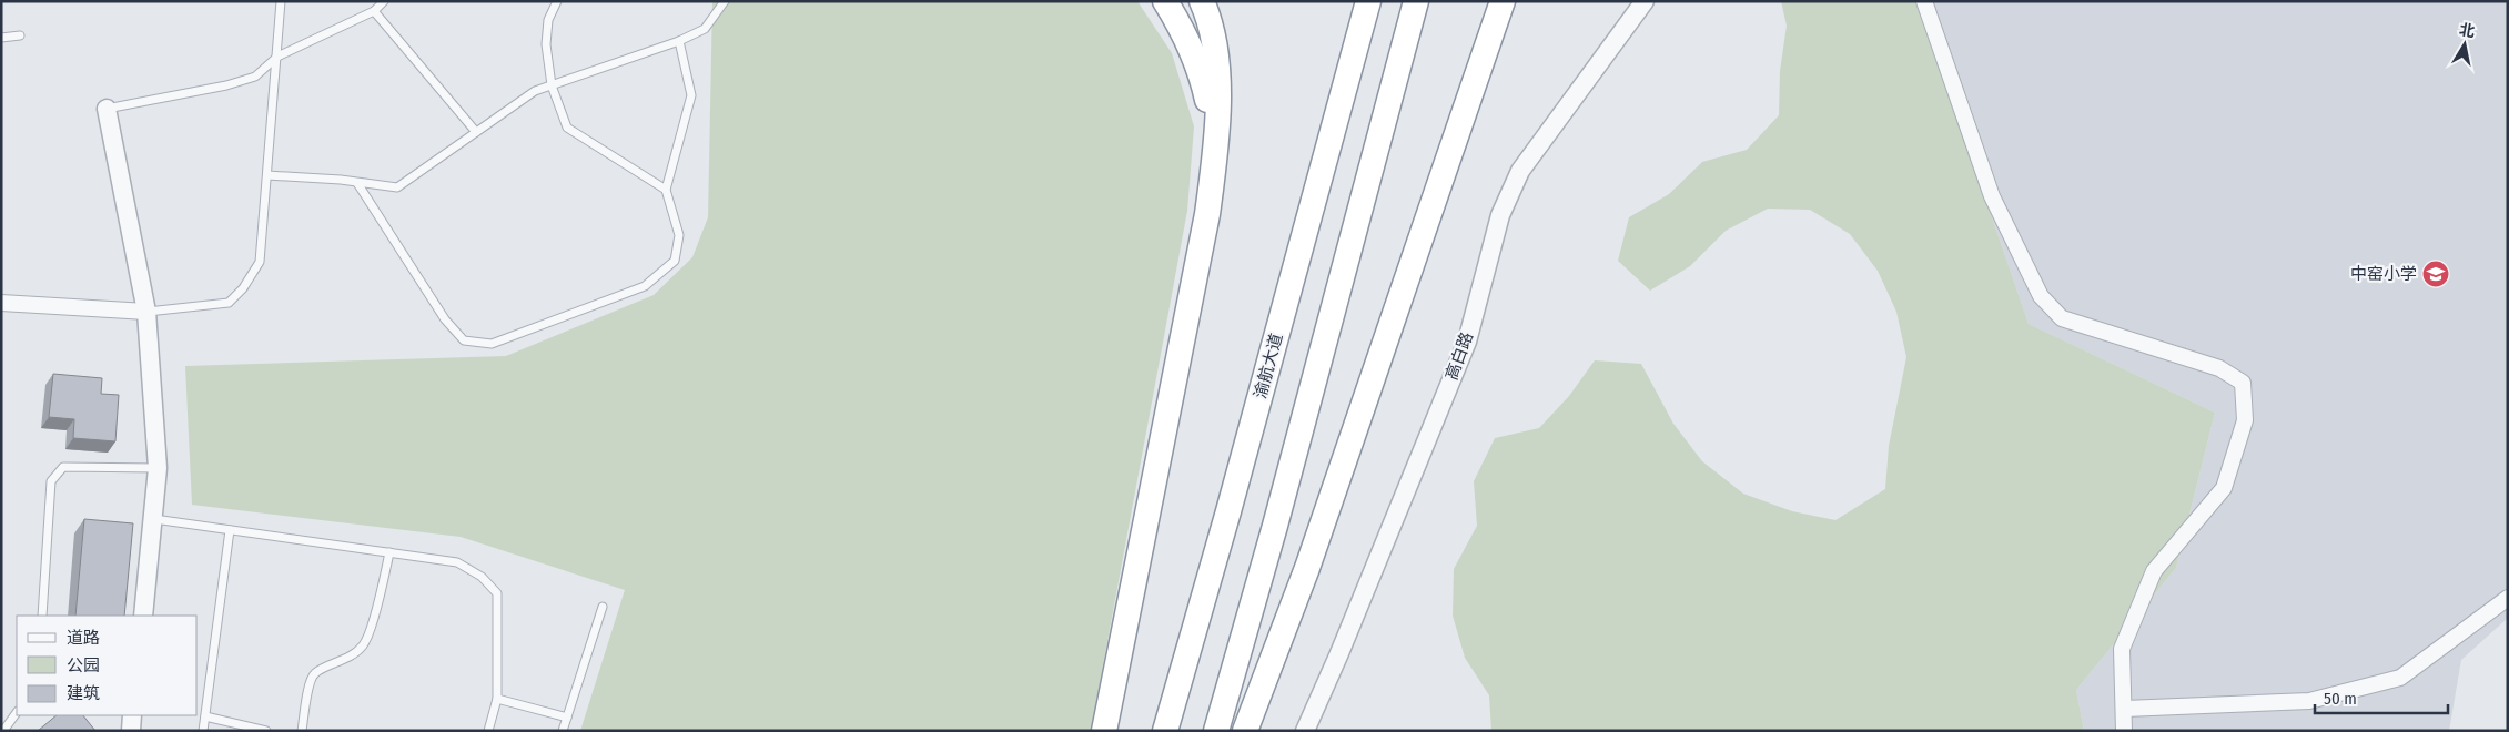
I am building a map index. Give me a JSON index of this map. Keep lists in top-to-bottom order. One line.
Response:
{"streets":{"highway":["渝航大道"],"street":["高白路"]},"places":{"school or university":["中窑小学"]},"legend":["道路","公园","建筑"],"scale_bar":"50 m","north":"top"}
